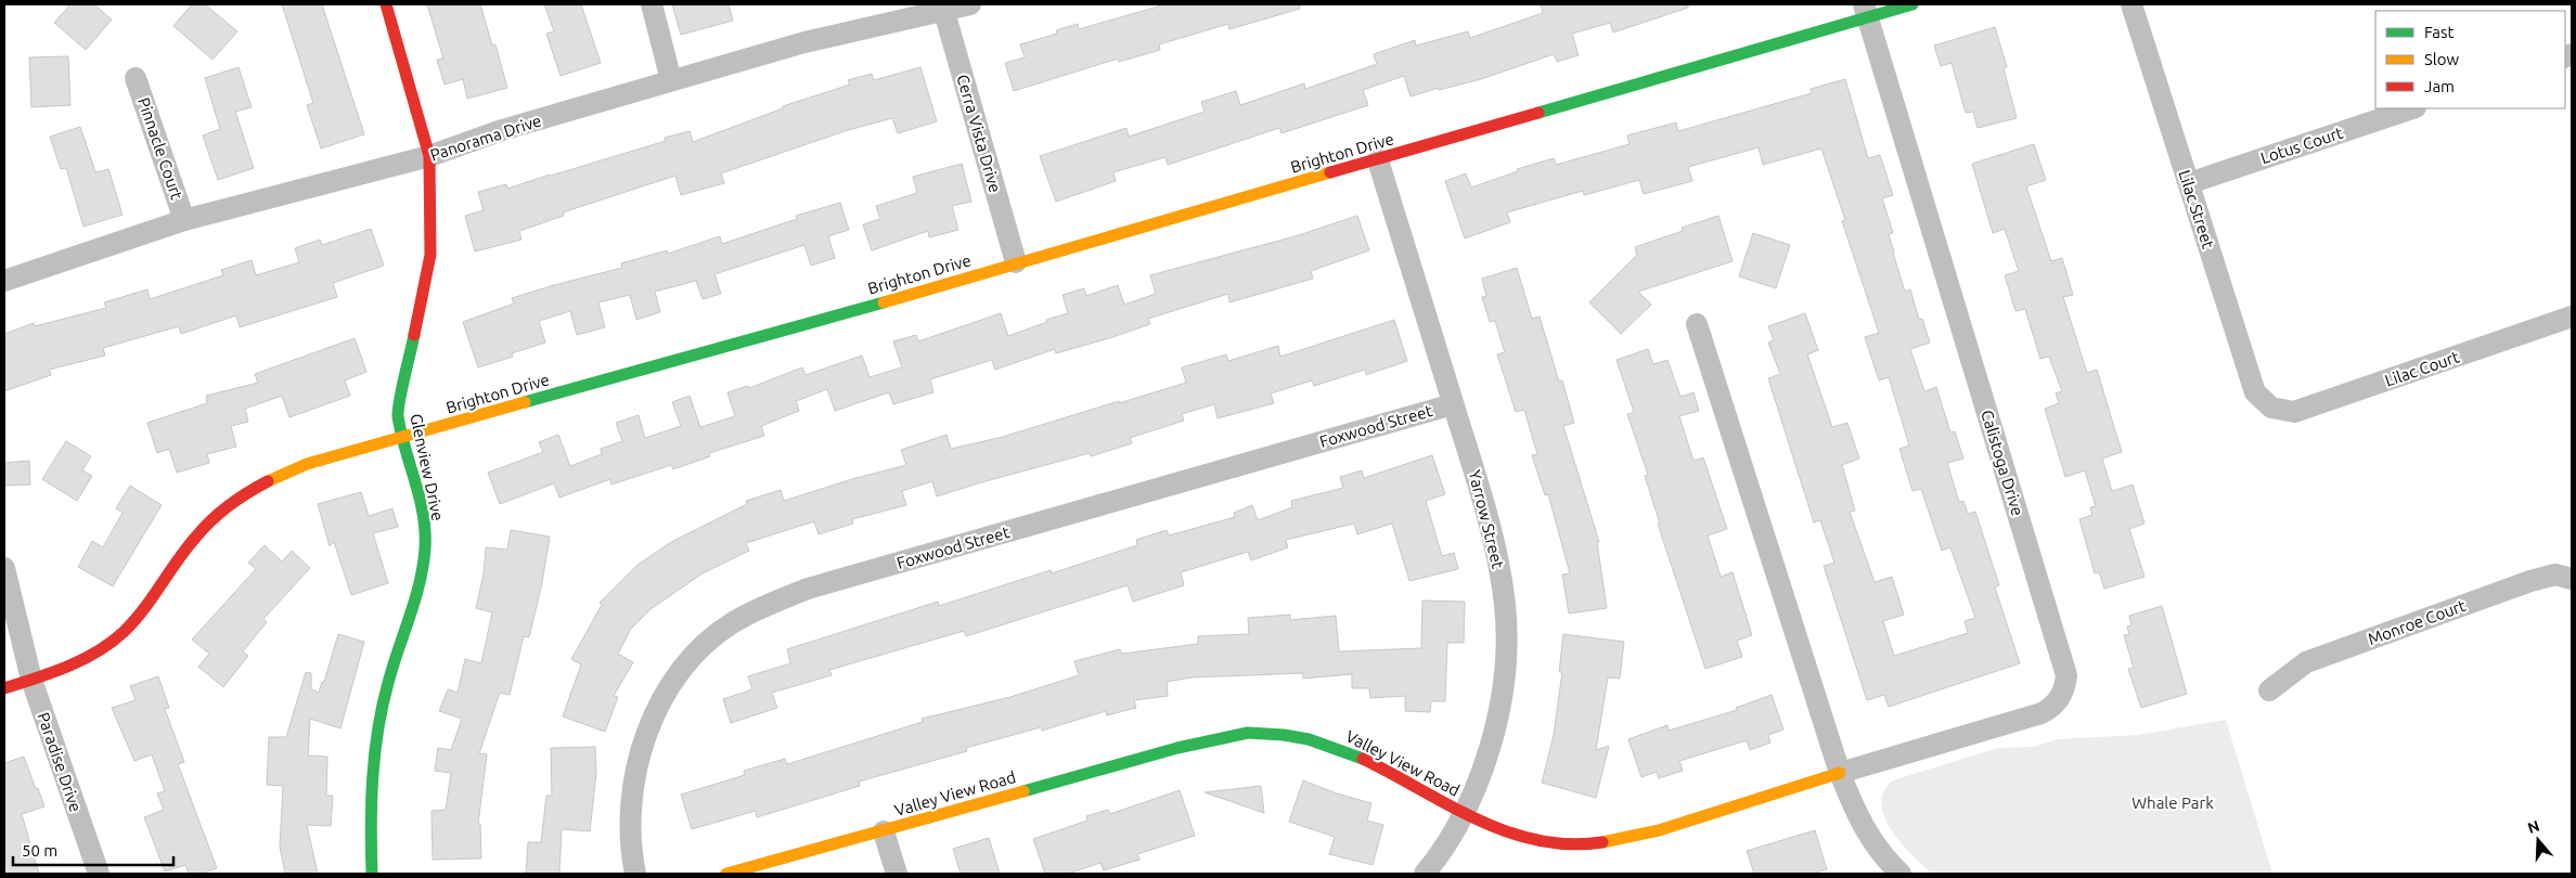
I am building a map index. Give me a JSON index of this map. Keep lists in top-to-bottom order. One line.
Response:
{"streets":{"street":["Cerra Vista Drive","Panorama Drive","Lotus Court","Pinnacle Court","Brighton Drive","Lilac Street","Lilac Court","Foxwood Street","Calistoga Drive","Glenview Drive","Yarrow Street","Monroe Court","Paradise Drive","Valley View Road"]},"crossings":[["Cerra Vista Drive","Panorama Drive"],["Cerra Vista Drive","Brighton Drive"],["Panorama Drive","Pinnacle Court"],["Panorama Drive","Glenview Drive"],["Lotus Court","Lilac Street"],["Brighton Drive","Calistoga Drive"],["Brighton Drive","Glenview Drive"],["Brighton Drive","Yarrow Street"],["Brighton Drive","Paradise Drive"],["Lilac Street","Lilac Court"],["Foxwood Street","Yarrow Street"],["Calistoga Drive","Valley View Road"],["Yarrow Street","Valley View Road"]],"parks":["Whale Park"],"legend":["Fast","Slow","Jam"],"scale_bar":"50 m","north":"top"}
